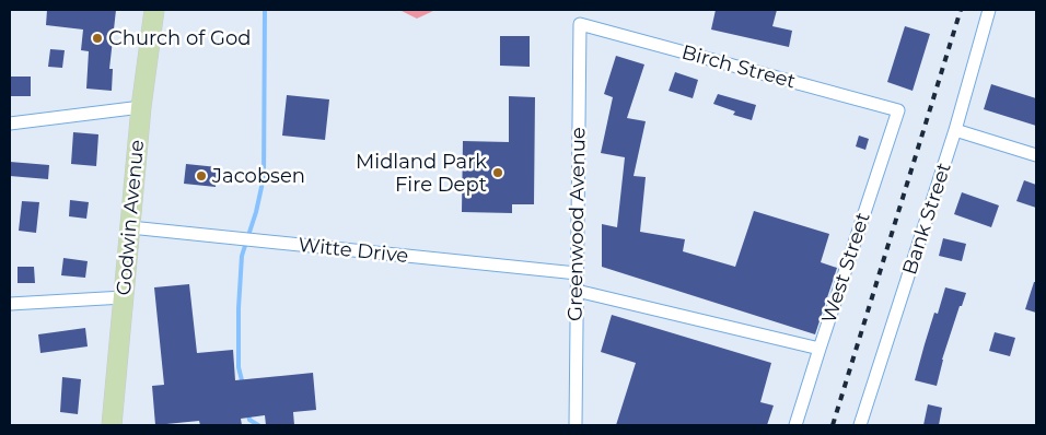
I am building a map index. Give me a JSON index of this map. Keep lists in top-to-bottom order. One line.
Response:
{"streets":{"main road":["Godwin Avenue"],"street":["Birch Street","Bank Street","Greenwood Avenue","Witte Drive","West Street"]},"crossings":[["Birch Street","Greenwood Avenue"],["Birch Street","West Street"],["Godwin Avenue","Witte Drive"],["Greenwood Avenue","Witte Drive"]],"places":["Church of God","Midland Park Fire Dept","Jacobsen"]}
